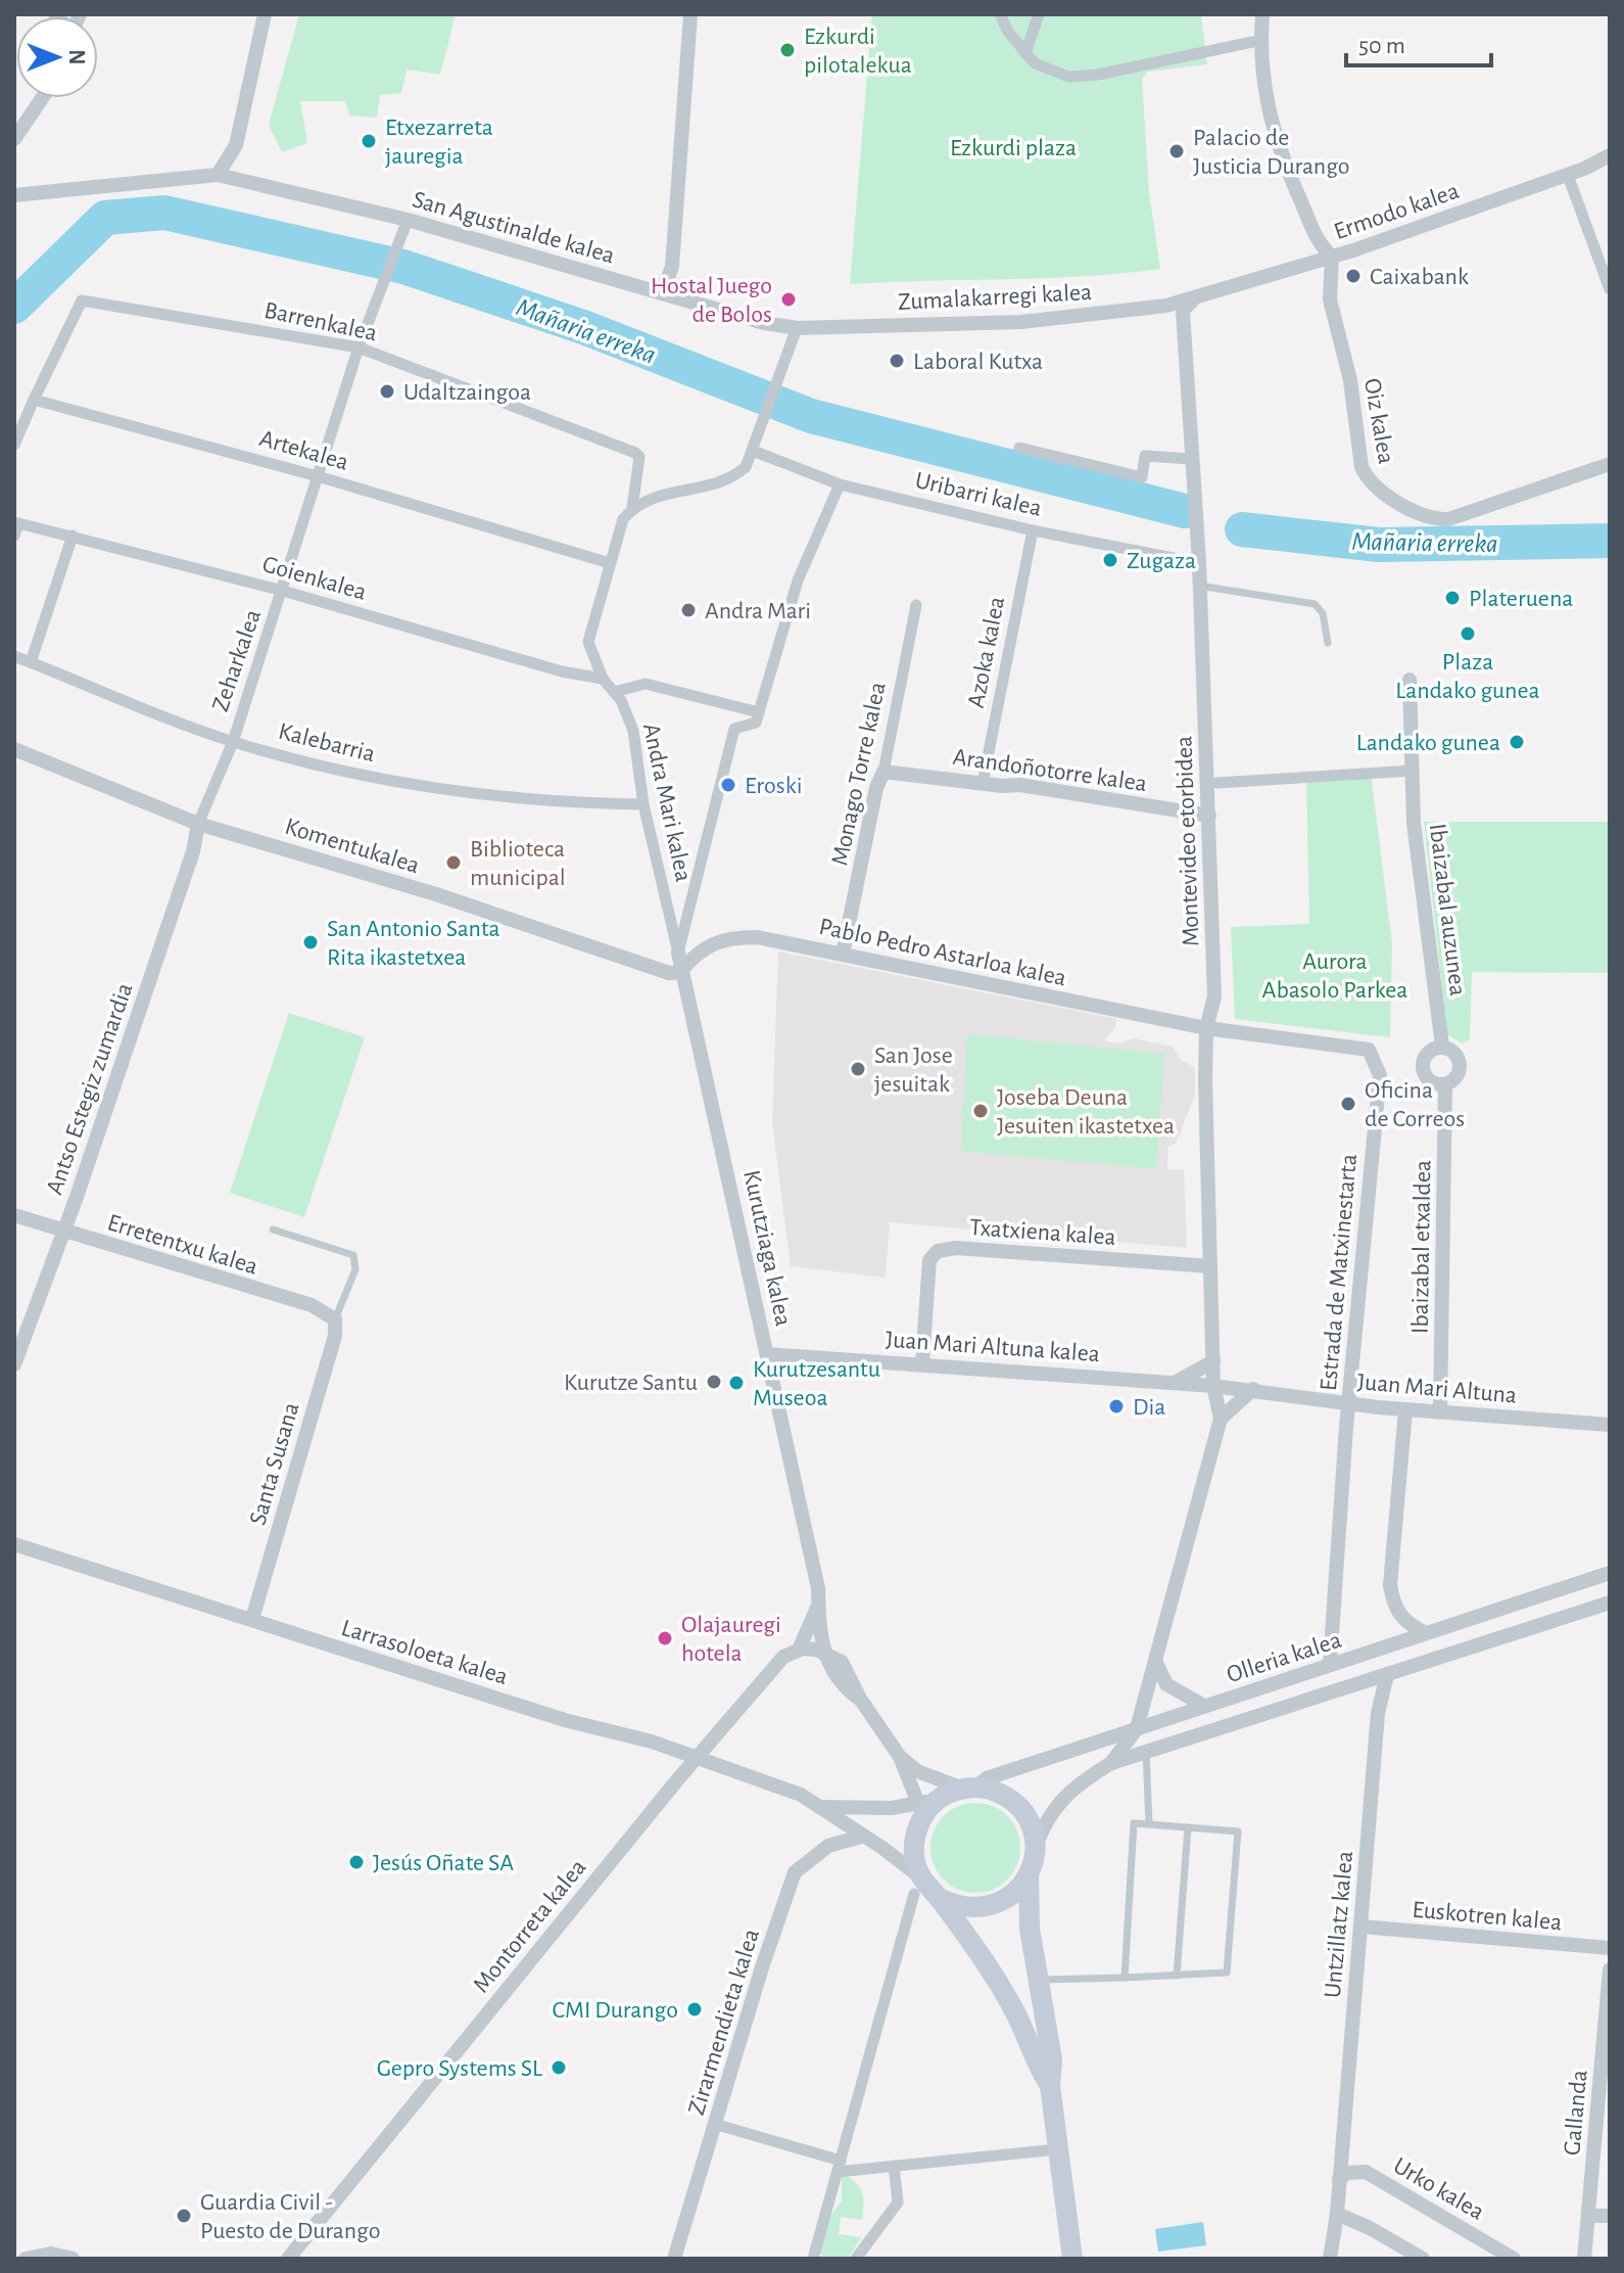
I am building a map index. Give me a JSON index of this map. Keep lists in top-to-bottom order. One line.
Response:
{"streets":{"street":["Ermodo kalea","San Agustinalde kalea","Zumalakarregi kalea","Barrenkalea","Oiz kalea","Artekalea","Uribarri kalea","Goienkalea","Azoka kalea","Zeharkalea","Kalebarria","Arandoñotorre kalea","Monago Torre kalea","Andra Mari kalea","Montevideo etorbidea","Komentukalea","Ibaizabal auzunea","Pablo Pedro Astarloa kalea","Antso Estegiz zumardia","Txatxiena kalea","Erretentxu kalea","Ibaizabal etxaldea","Kurutziaga kalea","Estrada de Matxinestarta","Juan Mari Altuna kalea","Juan Mari Altuna","Santa Susana","Larrasoloeta kalea","Olleria kalea","Euskotren kalea","Untzillatz kalea","Montorreta kalea","Zirarmendieta kalea","Gallanda","Urko kalea"]},"crossings":[["Ermodo kalea","Zumalakarregi kalea"],["Ermodo kalea","Oiz kalea"],["Ermodo kalea","Montevideo etorbidea"],["San Agustinalde kalea","Zumalakarregi kalea"],["San Agustinalde kalea","Zeharkalea"],["Zumalakarregi kalea","Montevideo etorbidea"],["Barrenkalea","Artekalea"],["Barrenkalea","Zeharkalea"],["Barrenkalea","Andra Mari kalea"],["Artekalea","Zeharkalea"],["Artekalea","Andra Mari kalea"],["Uribarri kalea","Azoka kalea"],["Uribarri kalea","Montevideo etorbidea"],["Goienkalea","Zeharkalea"],["Goienkalea","Andra Mari kalea"],["Azoka kalea","Arandoñotorre kalea"],["Zeharkalea","Kalebarria"],["Zeharkalea","Komentukalea"],["Zeharkalea","Antso Estegiz zumardia"],["Kalebarria","Andra Mari kalea"],["Arandoñotorre kalea","Monago Torre kalea"],["Arandoñotorre kalea","Montevideo etorbidea"],["Monago Torre kalea","Pablo Pedro Astarloa kalea"],["Andra Mari kalea","Kurutziaga kalea"],["Montevideo etorbidea","Pablo Pedro Astarloa kalea"],["Montevideo etorbidea","Txatxiena kalea"],["Montevideo etorbidea","Estrada de Matxinestarta"],["Montevideo etorbidea","Juan Mari Altuna kalea"],["Montevideo etorbidea","Juan Mari Altuna"],["Komentukalea","Pablo Pedro Astarloa kalea"],["Komentukalea","Antso Estegiz zumardia"],["Komentukalea","Kurutziaga kalea"],["Ibaizabal auzunea","Ibaizabal etxaldea"],["Pablo Pedro Astarloa kalea","Kurutziaga kalea"],["Pablo Pedro Astarloa kalea","Estrada de Matxinestarta"],["Antso Estegiz zumardia","Erretentxu kalea"],["Txatxiena kalea","Juan Mari Altuna kalea"],["Erretentxu kalea","Santa Susana"],["Ibaizabal etxaldea","Juan Mari Altuna"],["Kurutziaga kalea","Juan Mari Altuna kalea"],["Kurutziaga kalea","Larrasoloeta kalea"],["Kurutziaga kalea","Olleria kalea"],["Estrada de Matxinestarta","Juan Mari Altuna"],["Estrada de Matxinestarta","Olleria kalea"],["Juan Mari Altuna kalea","Juan Mari Altuna"],["Santa Susana","Larrasoloeta kalea"],["Larrasoloeta kalea","Olleria kalea"],["Larrasoloeta kalea","Montorreta kalea"],["Larrasoloeta kalea","Zirarmendieta kalea"],["Olleria kalea","Untzillatz kalea"],["Euskotren kalea","Untzillatz kalea"],["Untzillatz kalea","Urko kalea"]],"water":["Mañaria erreka"],"parks":["Ezkurdi plaza","Aurora Abasolo Parkea"],"places":["Ezkurdi pilotalekua","Etxezarreta jauregia","Palacio de Justicia Durango","Caixabank","Hostal Juego de Bolos","Laboral Kutxa","Udaltzaingoa","Zugaza","Plateruena","Andra Mari","Plaza Landako gunea","Landako gunea","Eroski","Biblioteca municipal","San Antonio Santa Rita ikastetxea","San Jose jesuitak","Oficina de Correos","Joseba Deuna Jesuiten ikastetxea","Kurutze Santu","Kurutzesantu Museoa","Dia","Olajauregi hotela","Jesús Oñate SA","CMI Durango","Gepro Systems SL","Guardia Civil - Puesto de Durango"],"scale_bar":"50 m","north":"right"}
